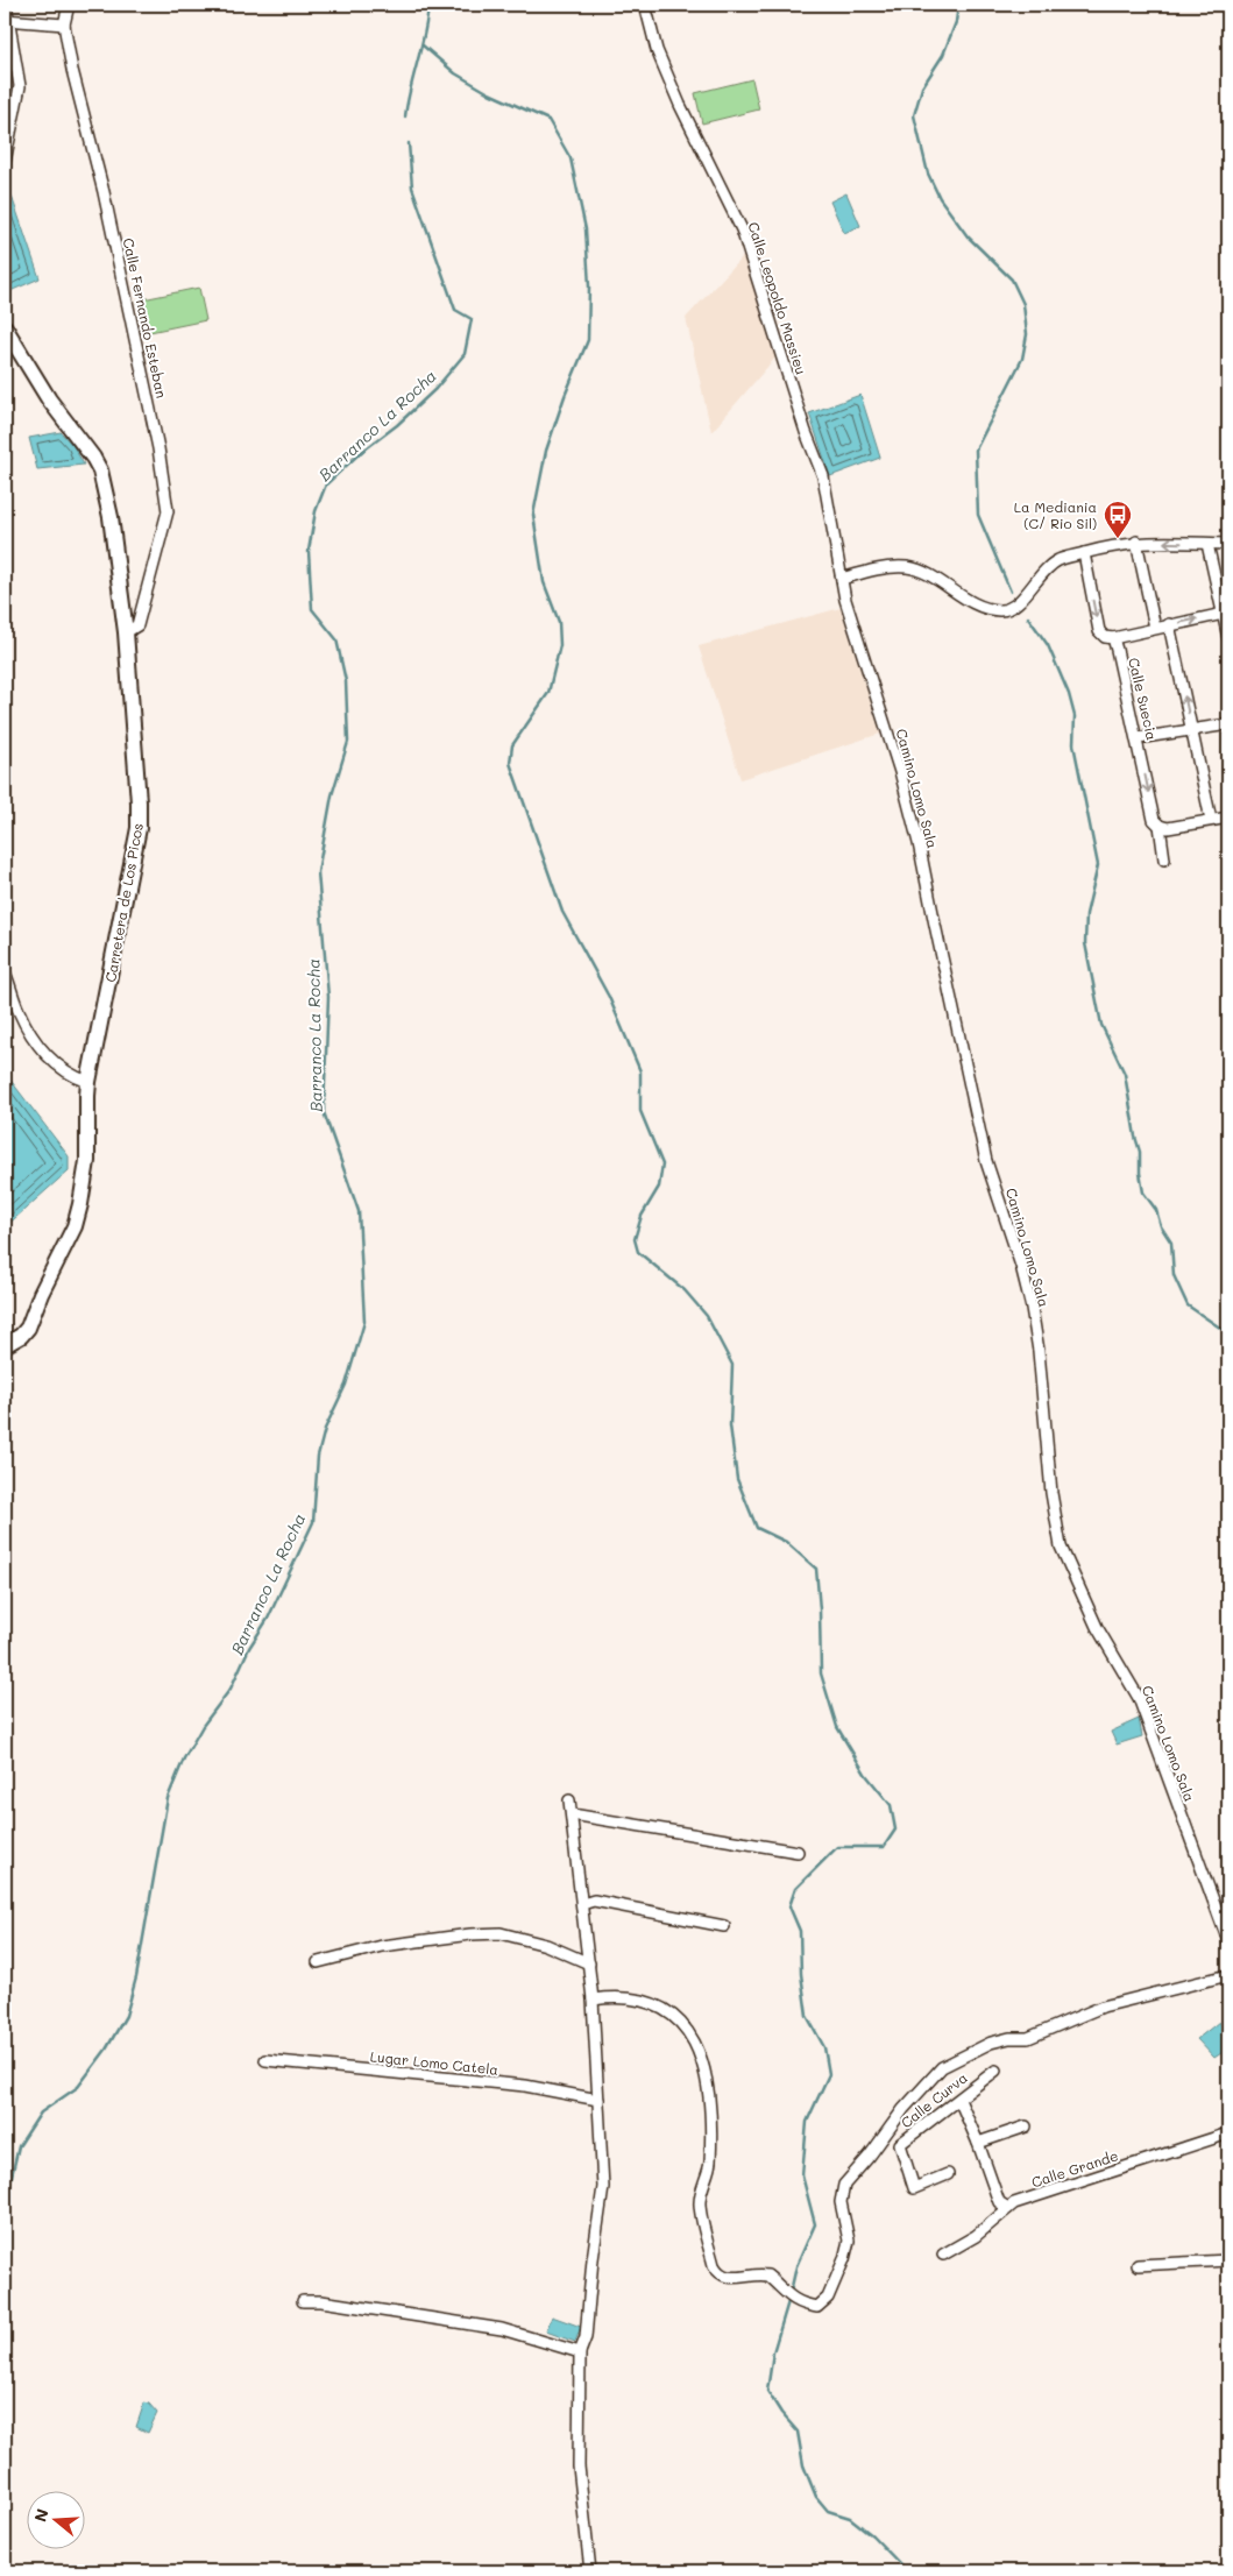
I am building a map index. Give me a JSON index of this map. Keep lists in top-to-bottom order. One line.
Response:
{"streets":{"main road":["Carretera de Los Picos"],"street":["Calle Leopoldo Massieu","Calle Fernando Esteban","Calle Suecia","Camino Lomo Sala","Lugar Lomo Catela","Calle Curva","Calle Grande"]},"crossings":[["Calle Leopoldo Massieu","Camino Lomo Sala"],["Calle Fernando Esteban","Carretera de Los Picos"]],"water":["Barranco La Rocha"],"places":{"bus stop":["La Mediania (C/ Rio Sil)"]},"north":"left"}
